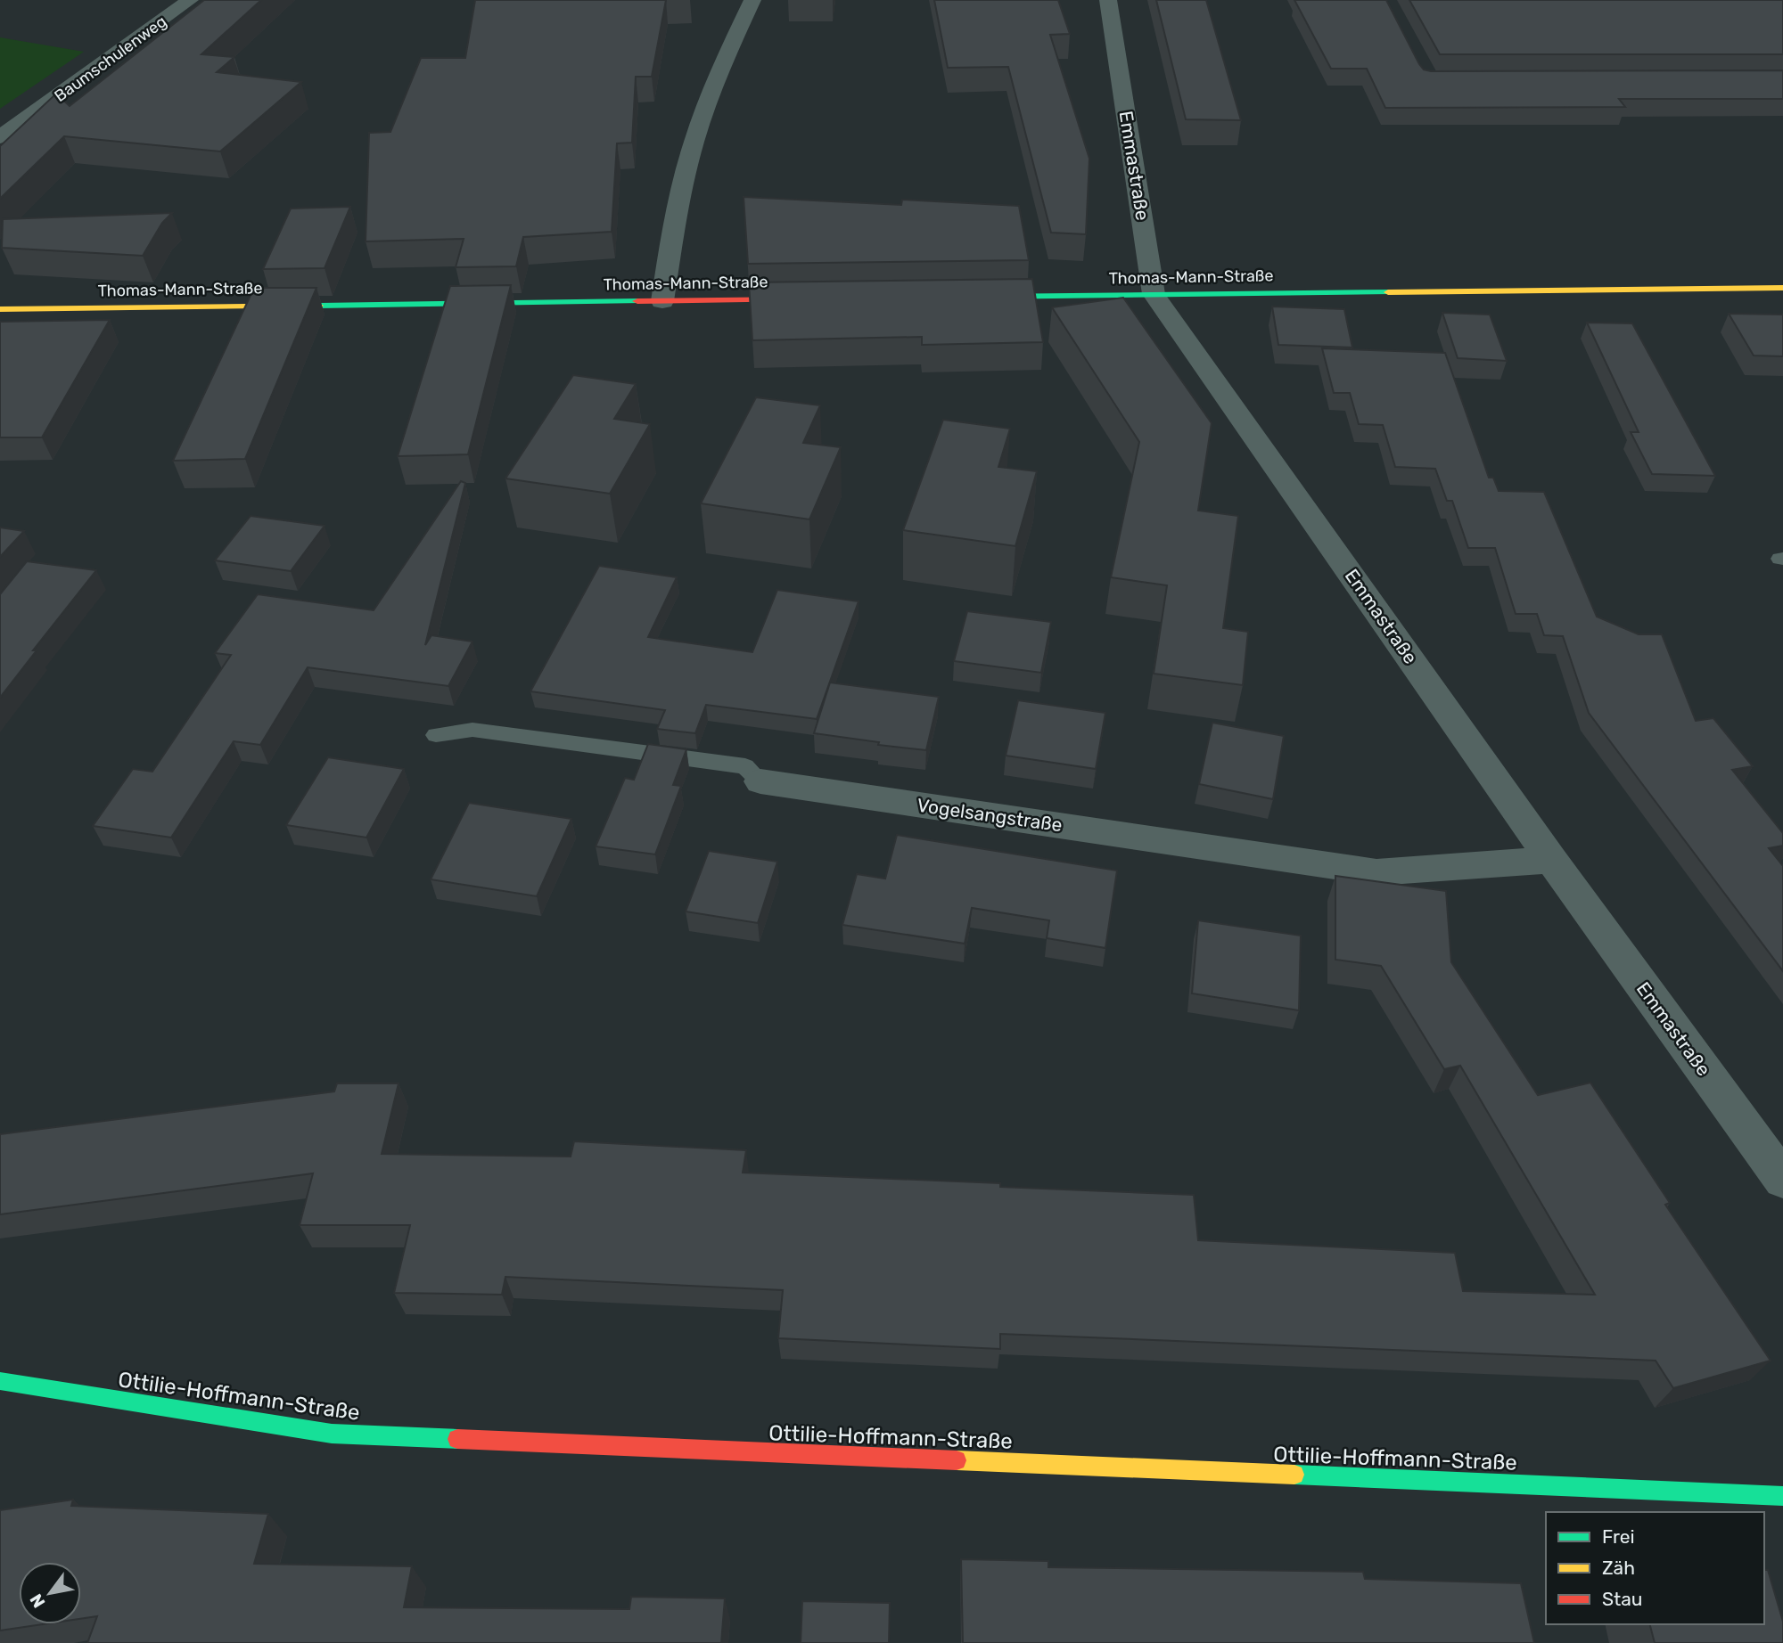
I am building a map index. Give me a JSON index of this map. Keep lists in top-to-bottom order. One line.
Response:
{"streets":{"street":["Baumschulenweg","Emmastraße","Thomas-Mann-Straße","Vogelsangstraße","Ottilie-Hoffmann-Straße"]},"crossings":[["Emmastraße","Thomas-Mann-Straße"],["Emmastraße","Vogelsangstraße"]],"legend":["Frei","Zäh","Stau"],"north":"bottom left"}
